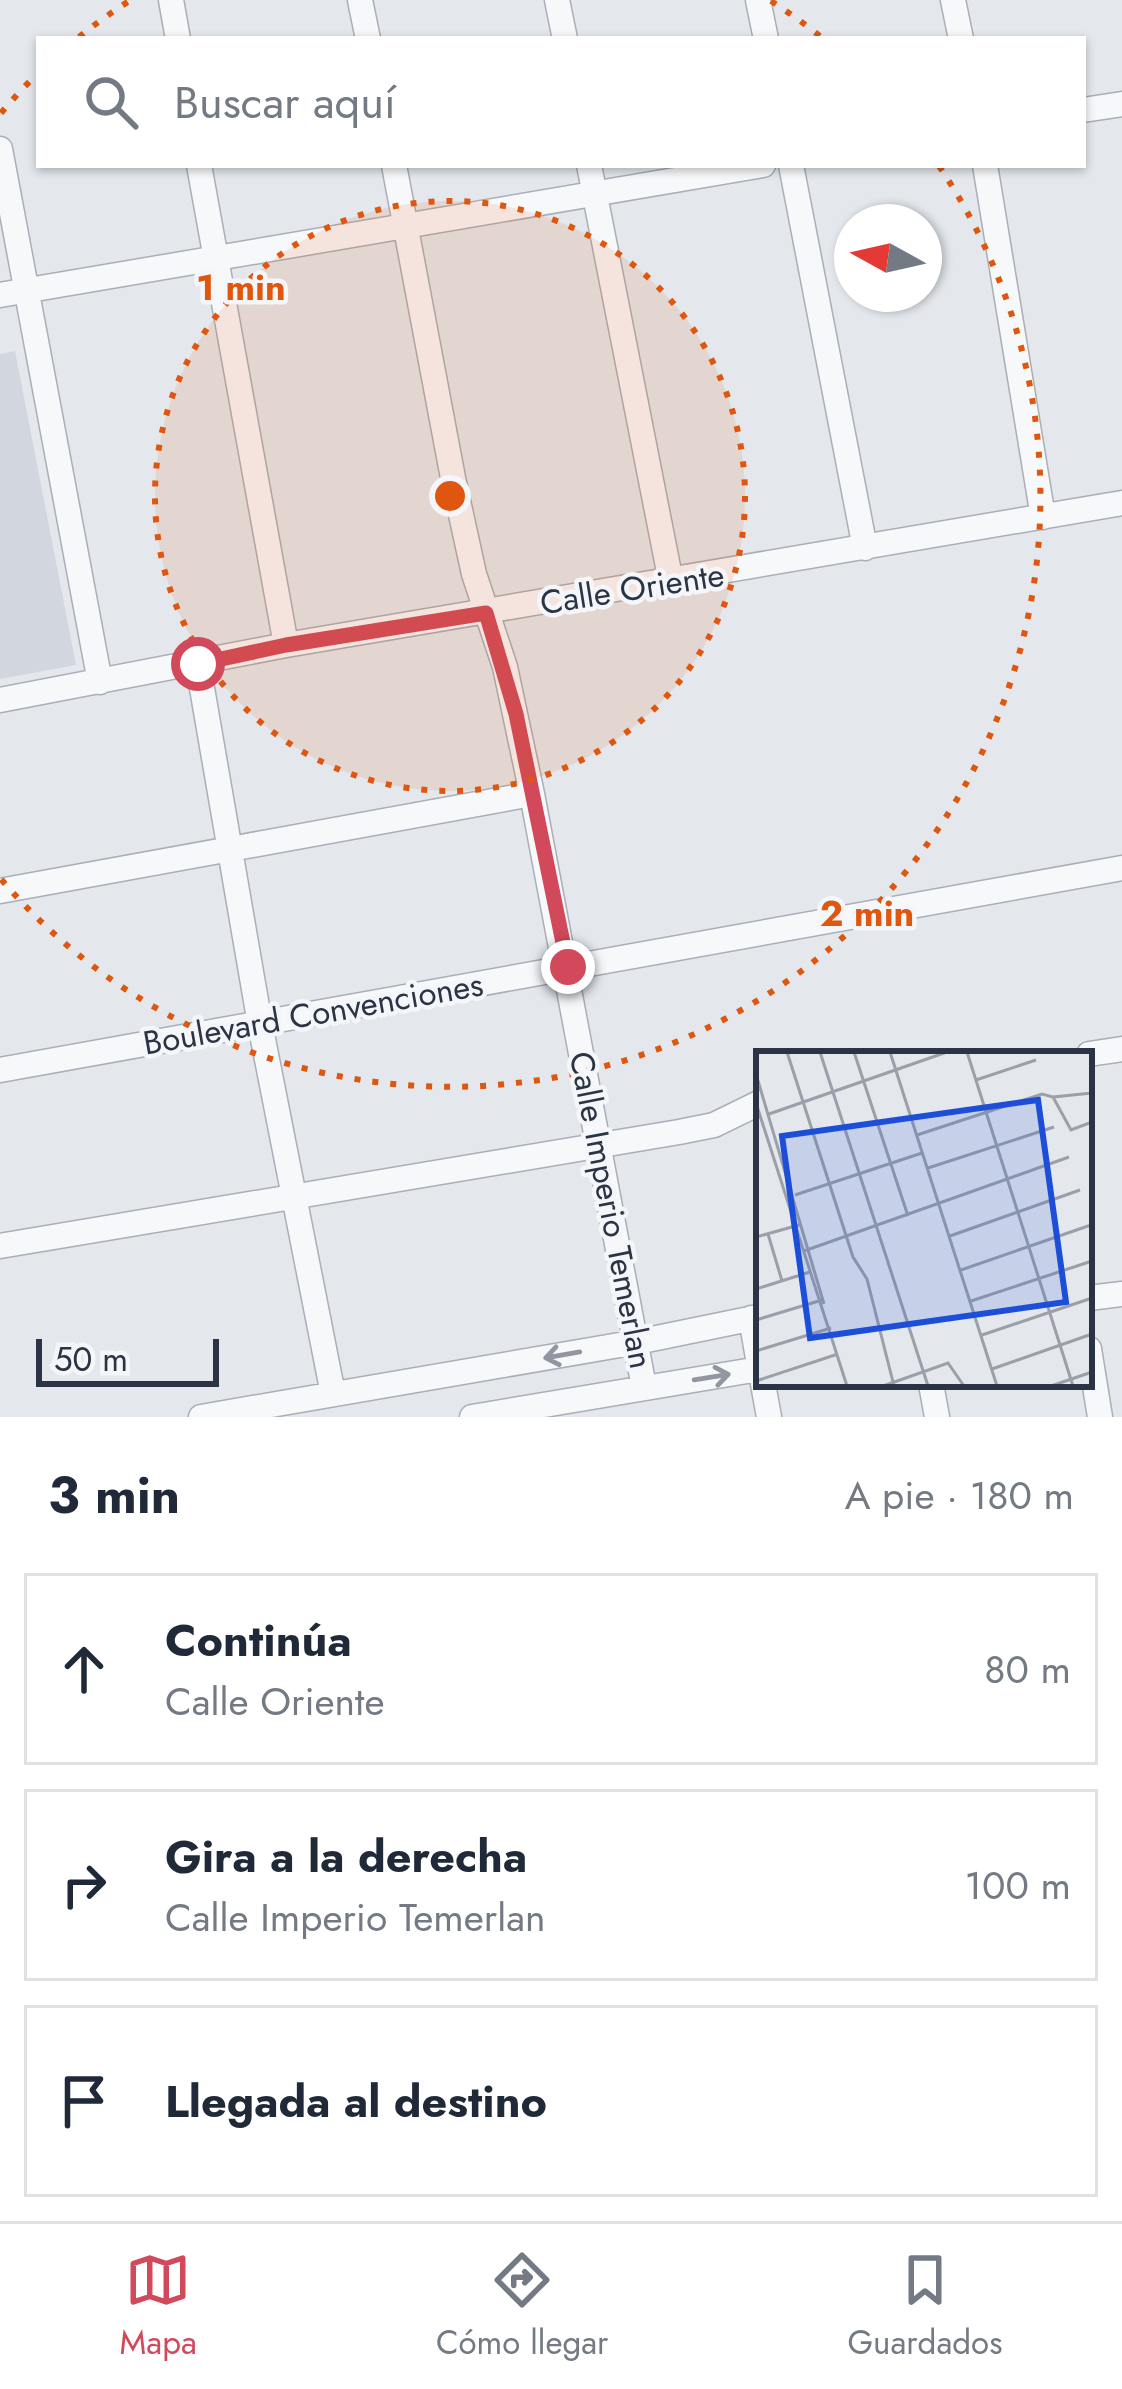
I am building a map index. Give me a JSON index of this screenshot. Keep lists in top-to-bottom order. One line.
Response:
{"streets":{"street":["Calle Oriente","Boulevard Convenciones","Calle Imperio Temerlan"]},"crossings":[["Calle Oriente","Calle Imperio Temerlan"],["Boulevard Convenciones","Calle Imperio Temerlan"]],"scale_bar":"50 m","north":"left","page":{"search":"Buscar aquí","scale":"50 m","heading":["3 min","A pie · 180 m"],"list":[["Continúa","Calle Oriente","80 m"],["Gira a la derecha","Calle Imperio Temerlan","100 m"],"Llegada al destino"],"nav":["Mapa","Cómo llegar","Guardados"]},"rings":["1 min","2 min"]}
